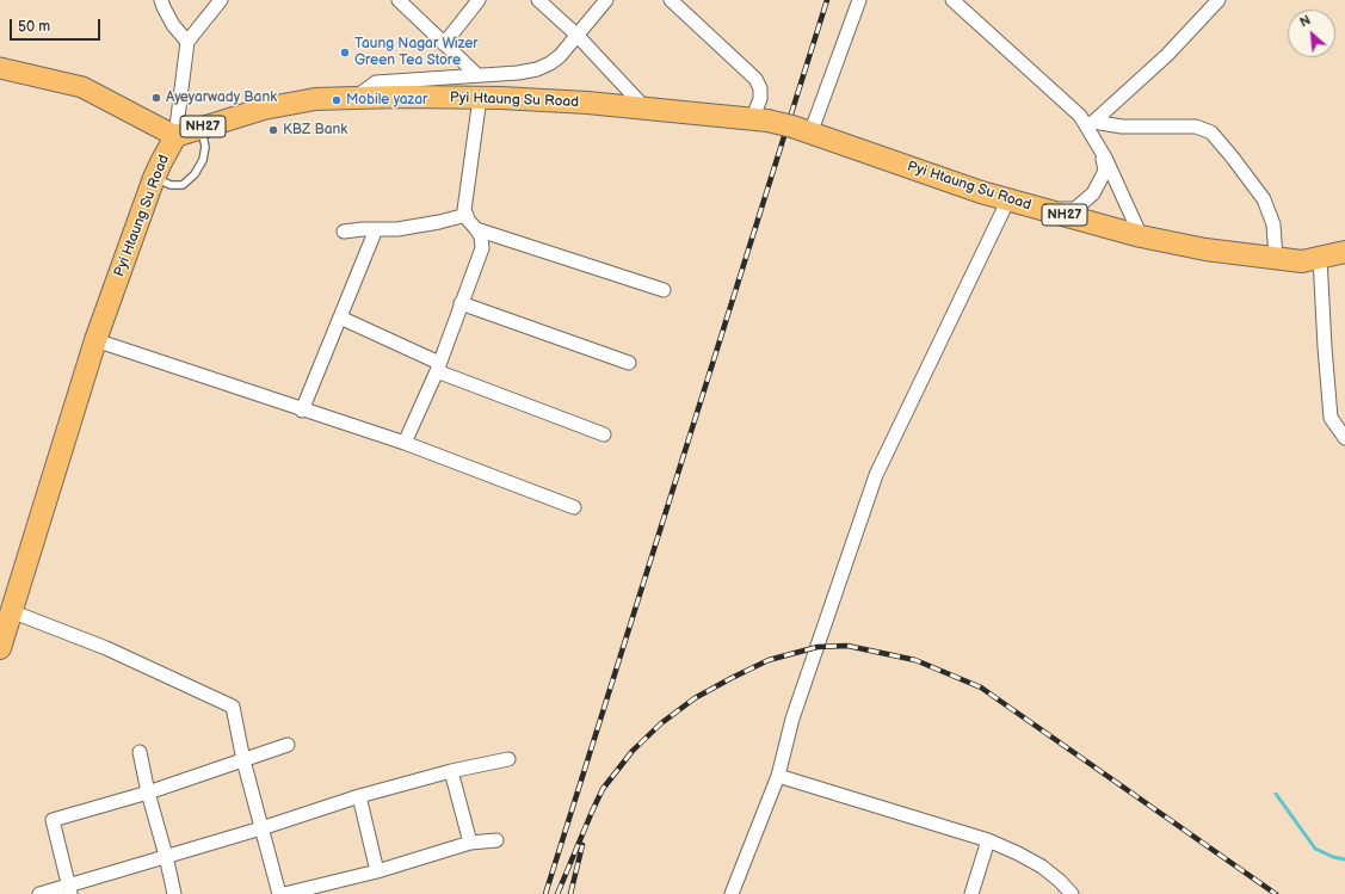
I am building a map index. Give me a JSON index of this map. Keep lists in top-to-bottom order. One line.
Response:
{"streets":{"highway":["Pyi Htaung Su Road","NH27"]},"crossings":[["Pyi Htaung Su Road","NH27"]],"places":["Taung Nagar Wizer Green Tea Store","Ayeyarwady Bank","Mobile yazar","KBZ Bank"],"scale_bar":"50 m","north":"top left"}
